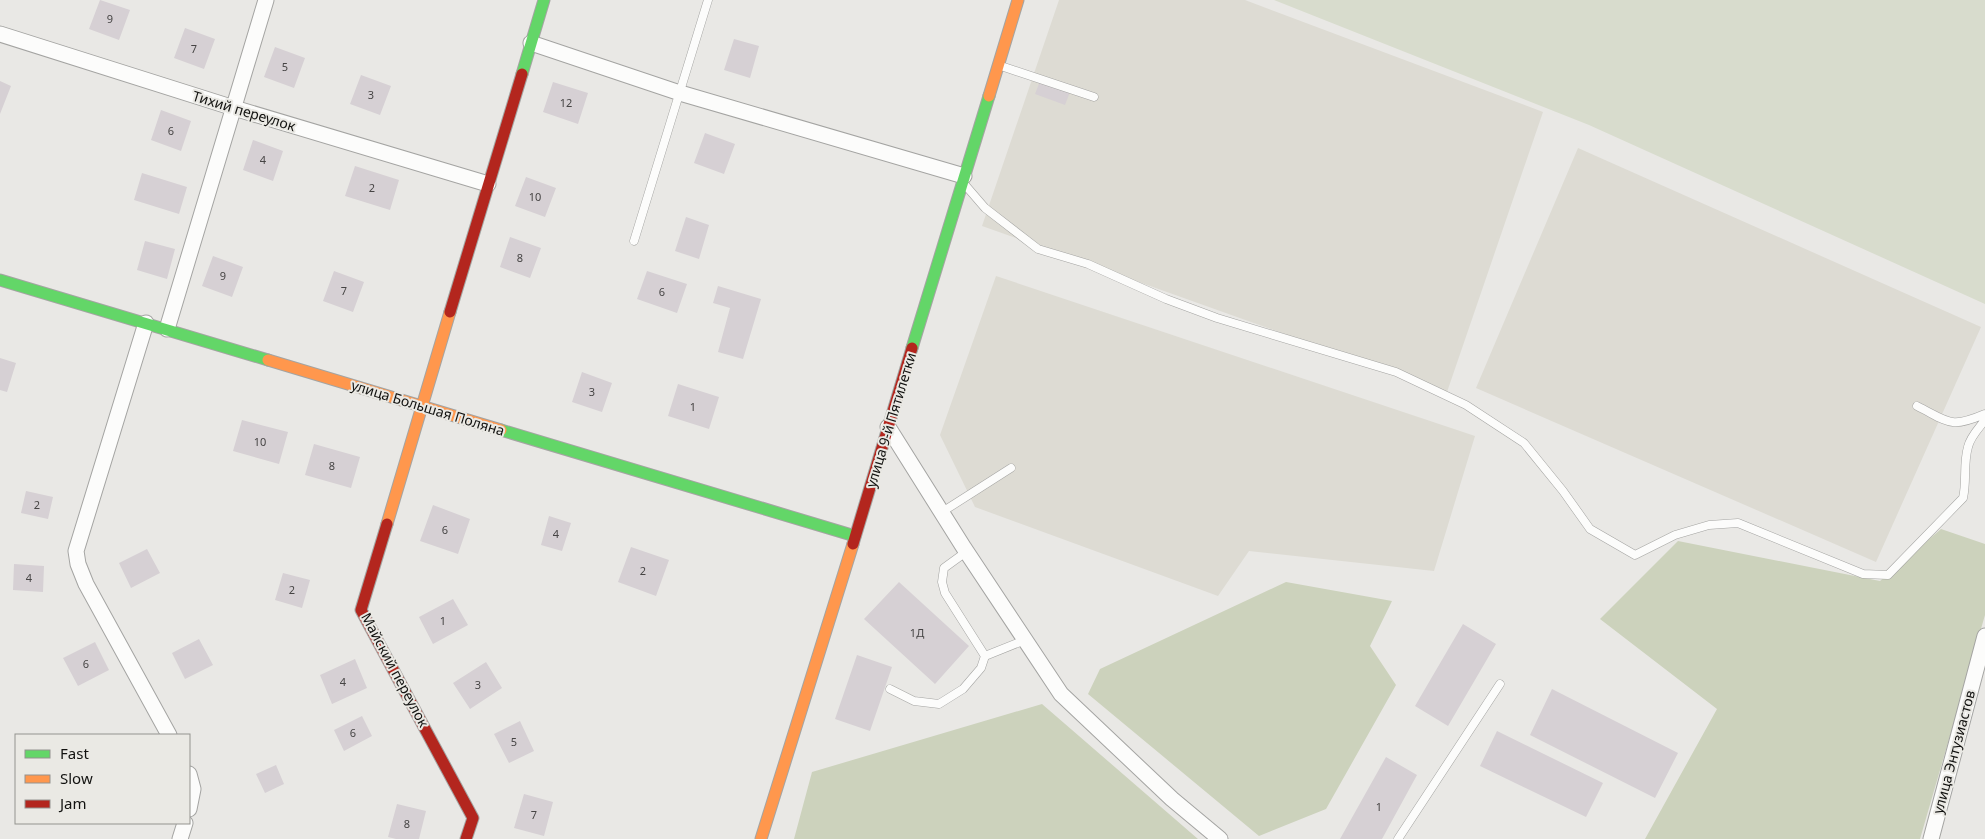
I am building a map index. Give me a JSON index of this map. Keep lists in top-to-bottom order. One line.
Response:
{"streets":{"street":["Тихий переулок","улица Большая Поляна","улица 9-й Пятилетки","Майский переулок","улица Энтузиастов"]},"crossings":[["Тихий переулок","Майский переулок"],["улица Большая Поляна","улица 9-й Пятилетки"],["улица Большая Поляна","Майский переулок"]],"house_numbers":["9","7","5","3","12","6","4","2","10","8","9","7","6","3","1","10","8","2","6","4","2","4","2","1","1Д","6","4","3","6","5","1","7","8"],"legend":["Fast","Slow","Jam"]}
